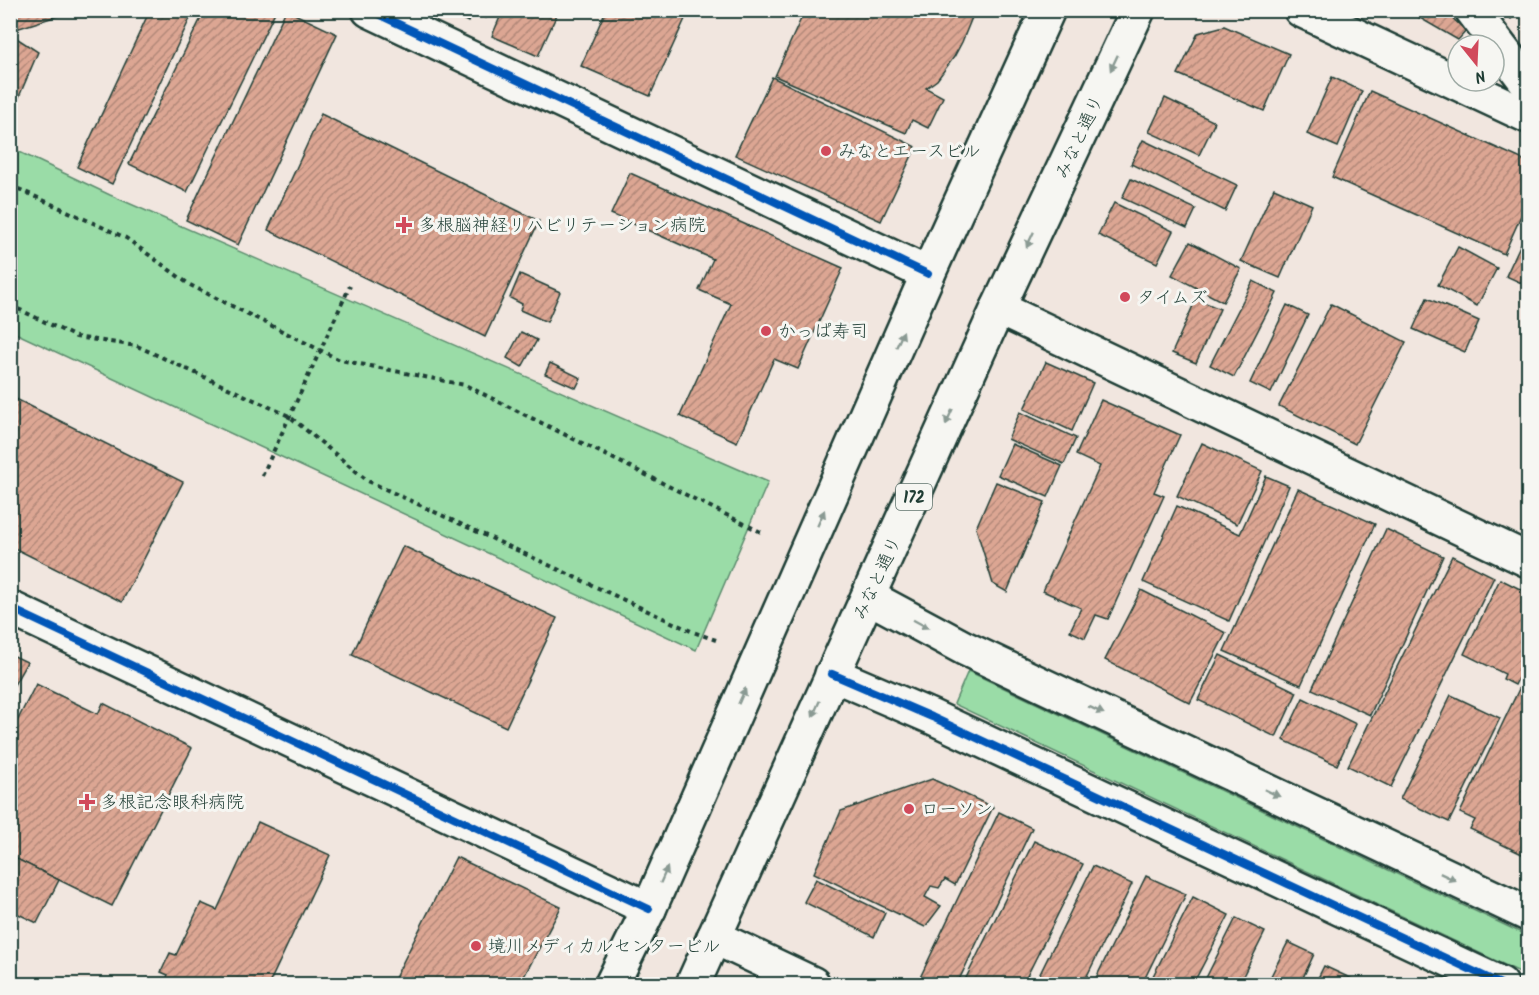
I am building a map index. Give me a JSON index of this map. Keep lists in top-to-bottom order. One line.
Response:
{"streets":{"main road":["みなと通り","172"]},"places":{"other":["みなとエースビル","タイムズ","かっぱ寿司","ローソン","境川メディカルセンタービル"],"health":["多根脳神経リハビリテーション病院","多根記念眼科病院"]},"north":"bottom"}
